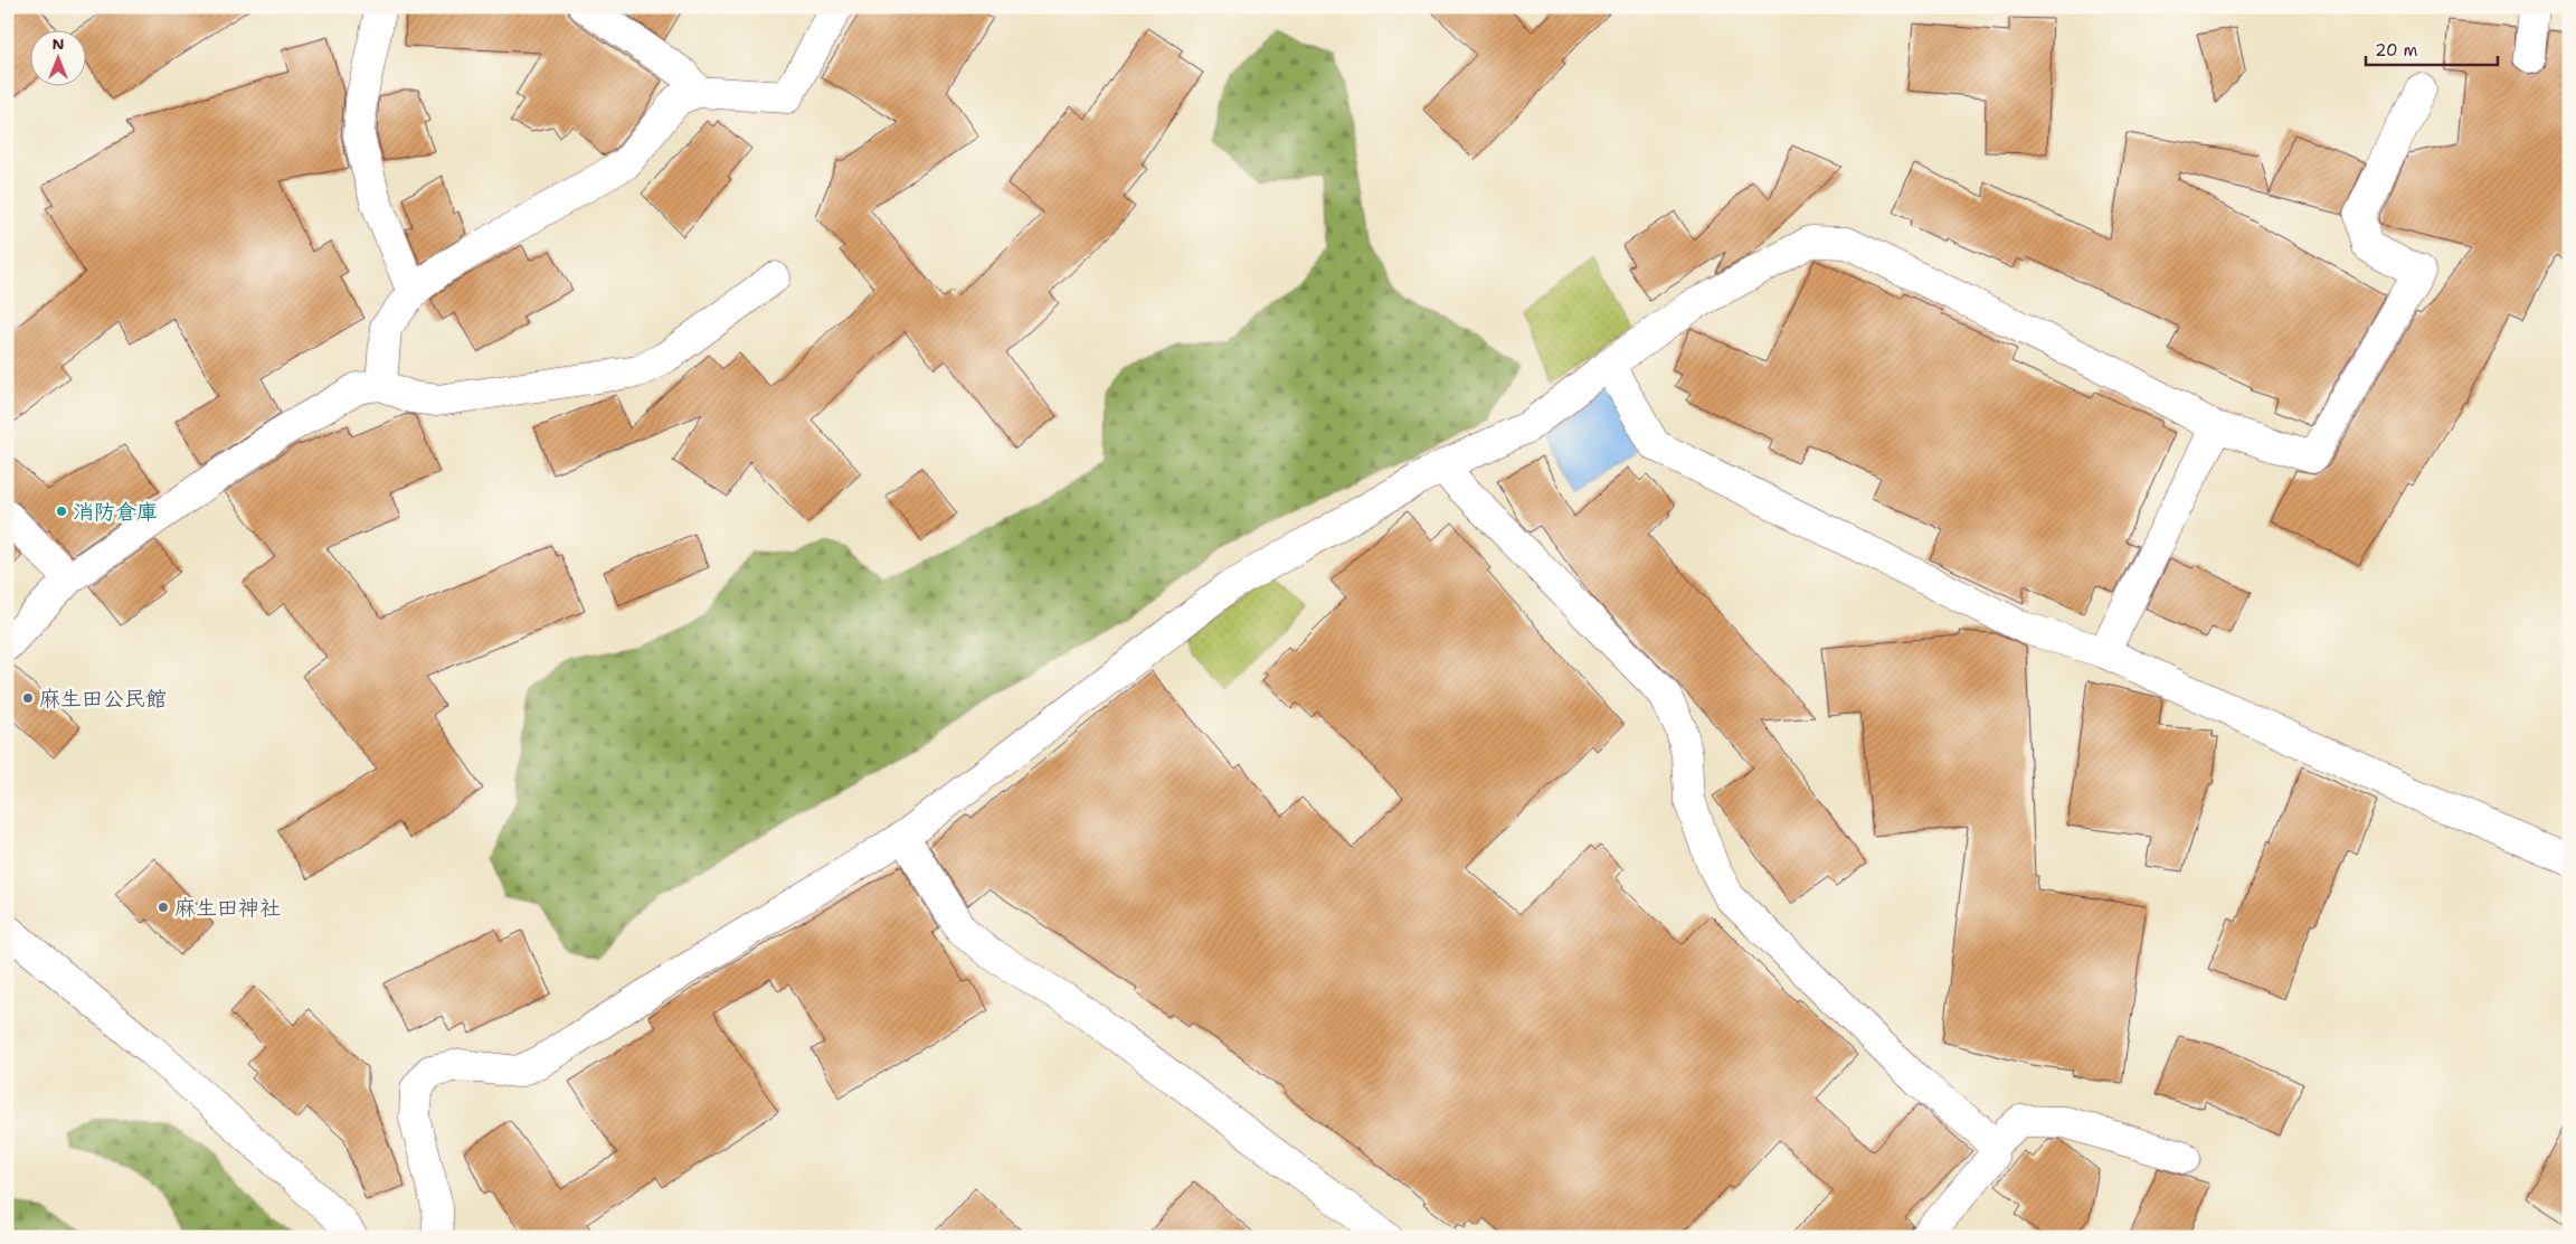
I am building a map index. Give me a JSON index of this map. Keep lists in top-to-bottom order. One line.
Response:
{"places":["消防倉庫","麻生田公民館","麻生田神社"],"scale_bar":"20 m","north":"top"}
